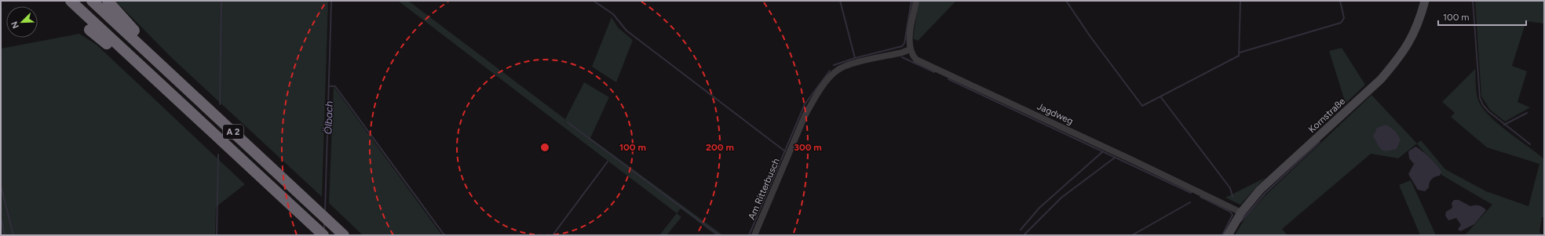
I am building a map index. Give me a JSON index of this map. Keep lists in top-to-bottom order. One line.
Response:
{"streets":{"highway":["A 2"],"street":["Jagdweg","Kornstraße","Am Ritterbusch"]},"crossings":[["Jagdweg","Kornstraße"],["Jagdweg","Am Ritterbusch"]],"water":["Ölbach"],"scale_bar":"100 m","north":"bottom left","rings":["100 m","200 m","300 m"]}
